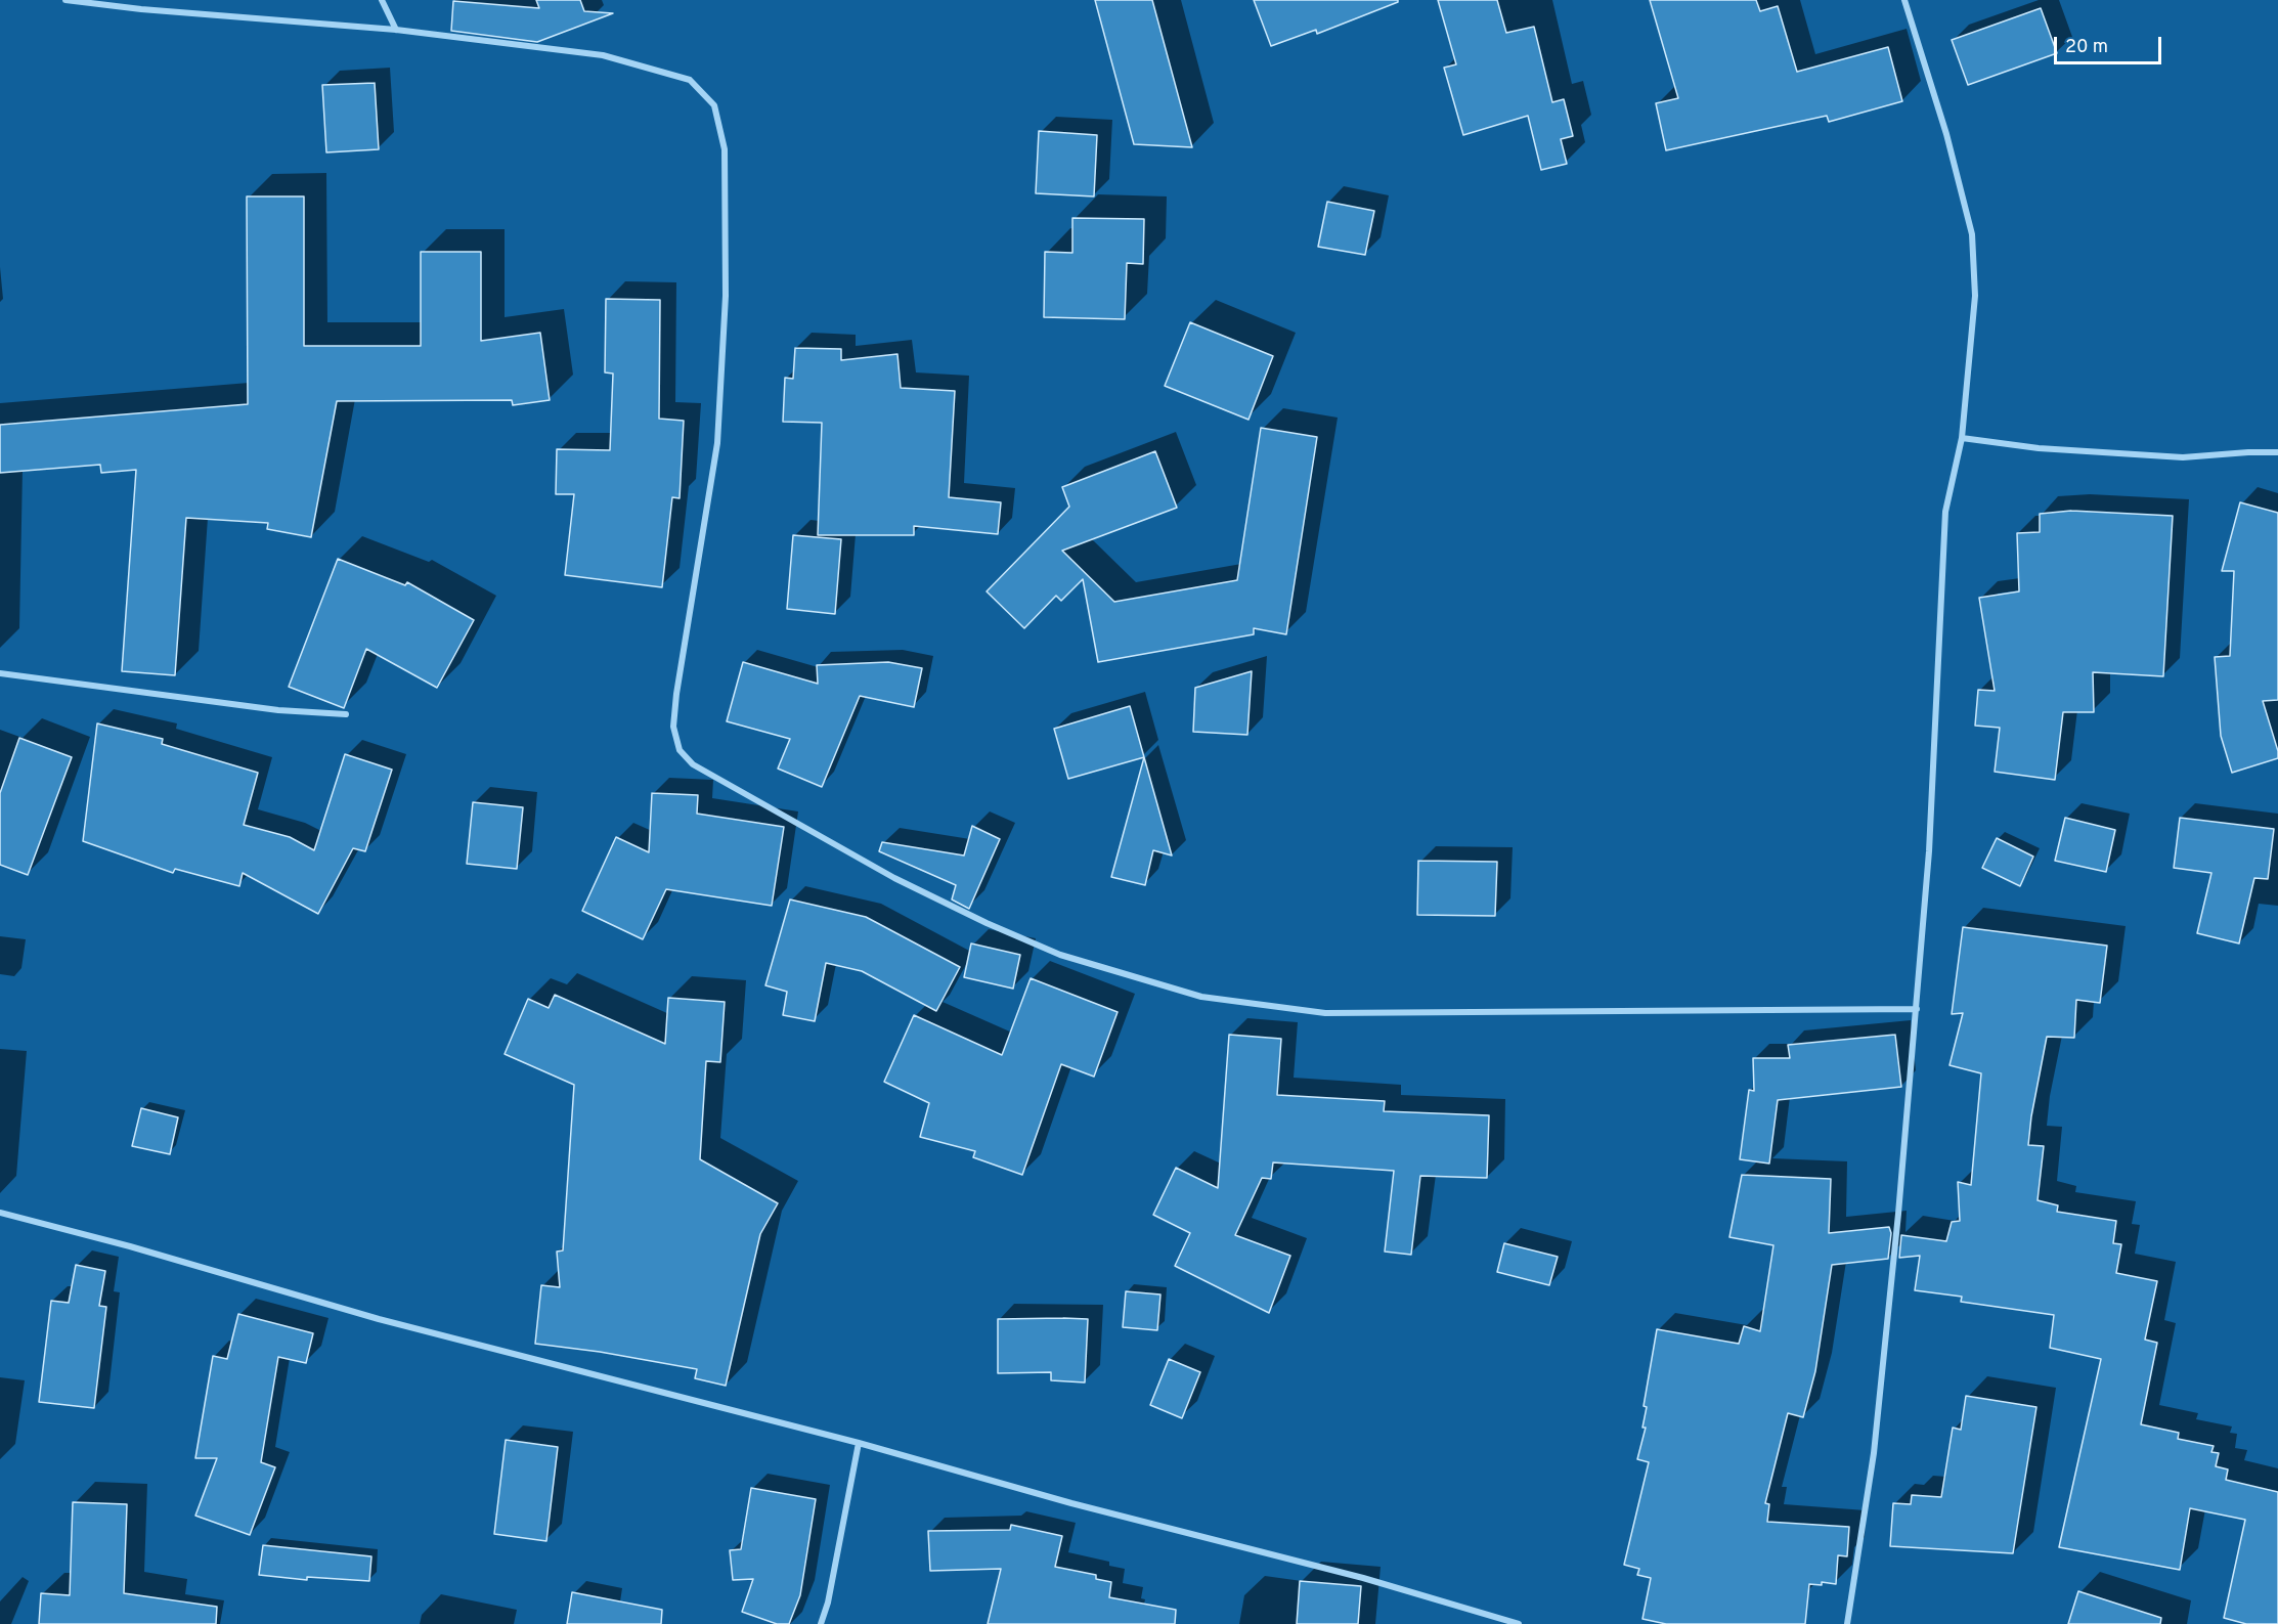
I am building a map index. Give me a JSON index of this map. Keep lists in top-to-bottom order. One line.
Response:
{"scale_bar":"20 m"}
